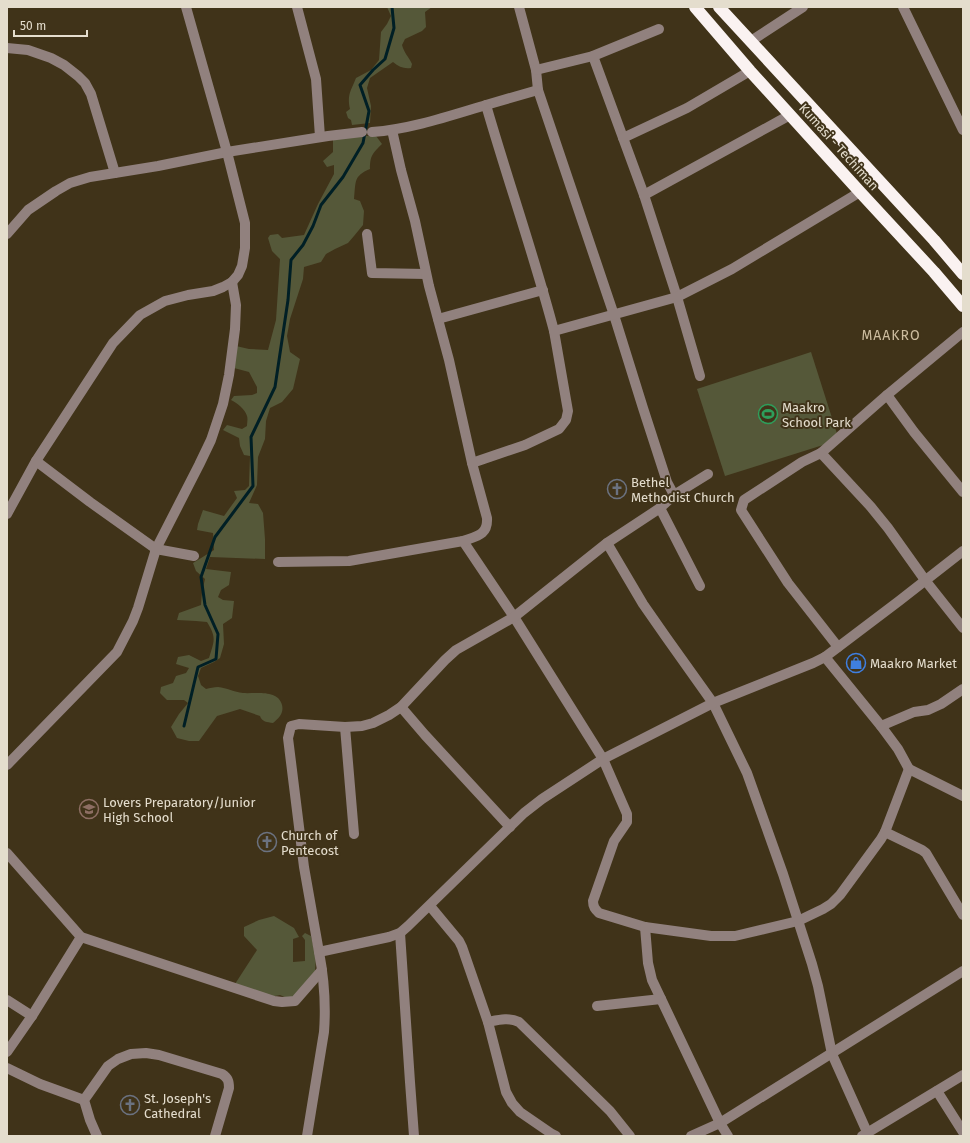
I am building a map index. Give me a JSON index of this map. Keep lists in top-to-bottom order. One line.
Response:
{"streets":{"highway":["Kumasi - Techiman"]},"districts":["MAAKRO"],"places":{"sports":["Maakro School Park"],"church":["Bethel Methodist Church","Church of Pentecost","St. Joseph's Cathedral"],"shop":["Maakro Market"],"school or university":["Lovers Preparatory/Junior High School"]},"scale_bar":"50 m"}
